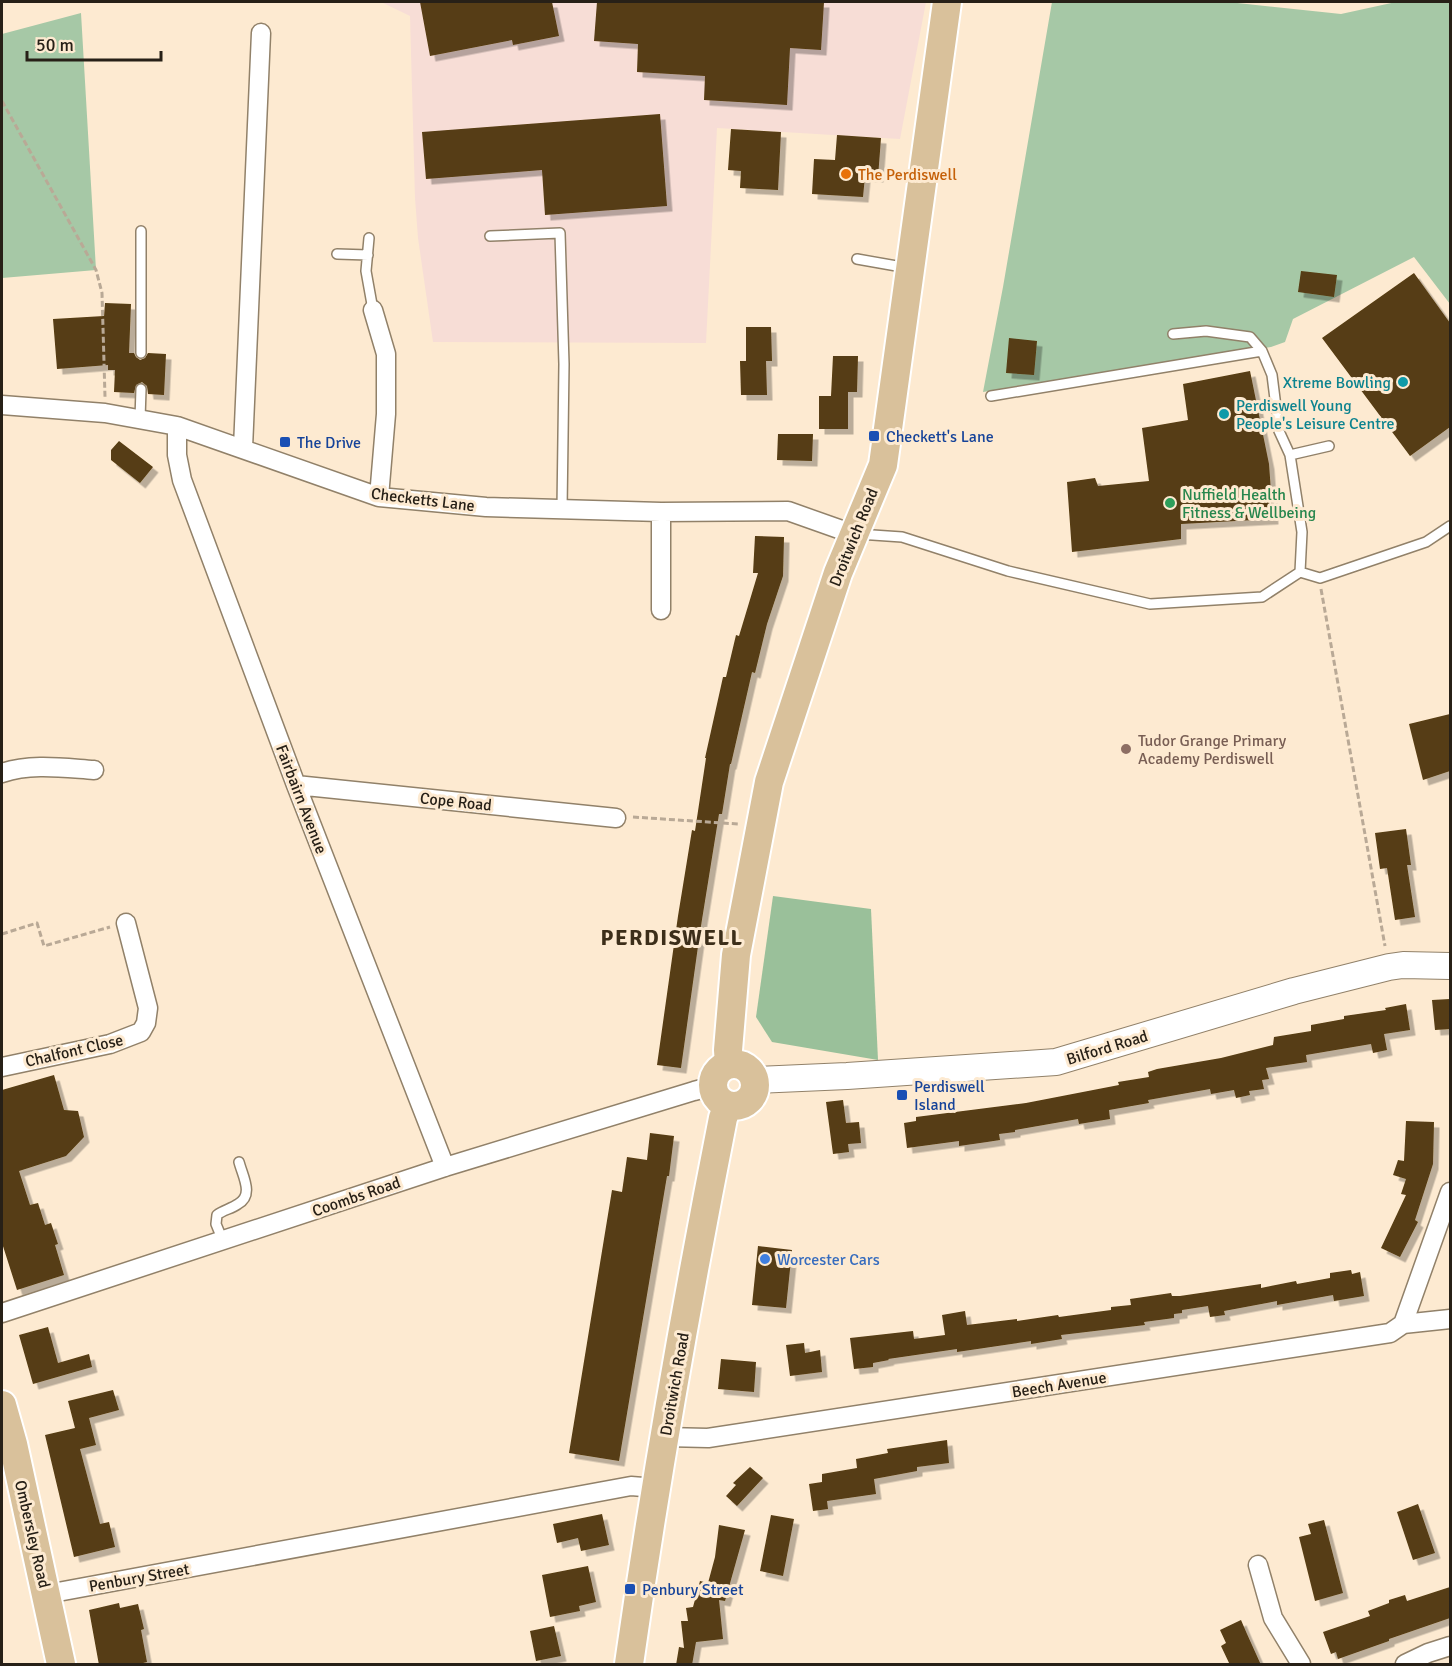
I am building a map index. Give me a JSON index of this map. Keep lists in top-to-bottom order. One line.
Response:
{"streets":{"main road":["Droitwich Road","Bilford Road","Ombersley Road"],"street":["Checketts Lane","Fairbairn Avenue","Cope Road","Chalfont Close","Coombs Road","Beech Avenue","Penbury Street"]},"crossings":[["Checketts Lane","Droitwich Road"],["Checketts Lane","Fairbairn Avenue"],["Droitwich Road","Coombs Road"],["Droitwich Road","Beech Avenue"],["Droitwich Road","Penbury Street"],["Fairbairn Avenue","Cope Road"],["Fairbairn Avenue","Coombs Road"],["Ombersley Road","Penbury Street"]],"districts":["PERDISWELL"],"places":{"other":["The Perdiswell","Xtreme Bowling","Perdiswell Young People's Leisure Centre","Nuffield Health Fitness & Wellbeing","Tudor Grange Primary Academy Perdiswell","Worcester Cars"],"transit":["Checkett's Lane","The Drive","Perdiswell Island","Penbury Street"]},"scale_bar":"50 m"}
